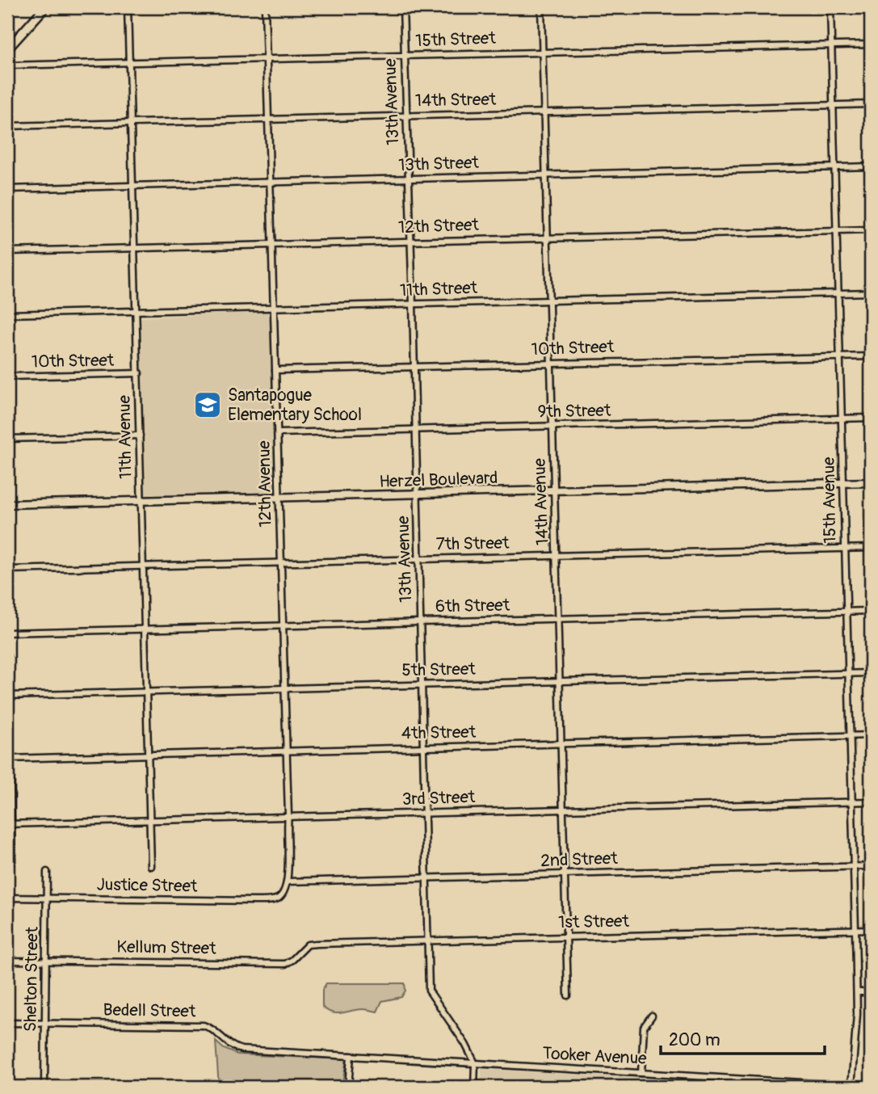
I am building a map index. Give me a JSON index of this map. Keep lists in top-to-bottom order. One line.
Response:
{"streets":{"street":["15th Street","14th Street","13th Avenue","13th Street","12th Street","11th Street","10th Street","9th Street","11th Avenue","Herzel Boulevard","12th Avenue","15th Avenue","14th Avenue","7th Street","6th Street","5th Street","4th Street","3rd Street","2nd Street","Justice Street","1st Street","Kellum Street","Shelton Street","Bedell Street","Tooker Avenue"]},"crossings":[["15th Street","13th Avenue"],["15th Street","11th Avenue"],["15th Street","12th Avenue"],["15th Street","15th Avenue"],["15th Street","14th Avenue"],["14th Street","13th Avenue"],["14th Street","11th Avenue"],["14th Street","12th Avenue"],["14th Street","15th Avenue"],["14th Street","14th Avenue"],["13th Avenue","13th Street"],["13th Avenue","12th Street"],["13th Avenue","11th Street"],["13th Avenue","10th Street"],["13th Avenue","9th Street"],["13th Avenue","Herzel Boulevard"],["13th Avenue","7th Street"],["13th Avenue","6th Street"],["13th Avenue","5th Street"],["13th Avenue","4th Street"],["13th Avenue","3rd Street"],["13th Avenue","2nd Street"],["13th Avenue","1st Street"],["13th Avenue","Tooker Avenue"],["13th Street","11th Avenue"],["13th Street","12th Avenue"],["13th Street","15th Avenue"],["13th Street","14th Avenue"],["12th Street","11th Avenue"],["12th Street","12th Avenue"],["12th Street","15th Avenue"],["12th Street","14th Avenue"],["11th Street","11th Avenue"],["11th Street","12th Avenue"],["11th Street","15th Avenue"],["11th Street","14th Avenue"],["10th Street","11th Avenue"],["10th Street","12th Avenue"],["10th Street","15th Avenue"],["10th Street","14th Avenue"],["9th Street","12th Avenue"],["9th Street","15th Avenue"],["9th Street","14th Avenue"],["11th Avenue","Herzel Boulevard"],["11th Avenue","7th Street"],["11th Avenue","6th Street"],["11th Avenue","5th Street"],["11th Avenue","4th Street"],["11th Avenue","3rd Street"],["Herzel Boulevard","12th Avenue"],["Herzel Boulevard","15th Avenue"],["Herzel Boulevard","14th Avenue"],["12th Avenue","7th Street"],["12th Avenue","6th Street"],["12th Avenue","5th Street"],["12th Avenue","4th Street"],["12th Avenue","3rd Street"],["12th Avenue","2nd Street"],["12th Avenue","Justice Street"],["15th Avenue","7th Street"],["15th Avenue","6th Street"],["15th Avenue","5th Street"],["15th Avenue","4th Street"],["15th Avenue","3rd Street"],["15th Avenue","2nd Street"],["15th Avenue","1st Street"],["15th Avenue","Tooker Avenue"],["14th Avenue","7th Street"],["14th Avenue","6th Street"],["14th Avenue","5th Street"],["14th Avenue","4th Street"],["14th Avenue","3rd Street"],["14th Avenue","2nd Street"],["14th Avenue","1st Street"],["Justice Street","Shelton Street"],["1st Street","Kellum Street"],["Kellum Street","Shelton Street"],["Shelton Street","Bedell Street"],["Bedell Street","Tooker Avenue"]],"places":{"school or university":["Santapogue Elementary School"]},"scale_bar":"200 m"}
